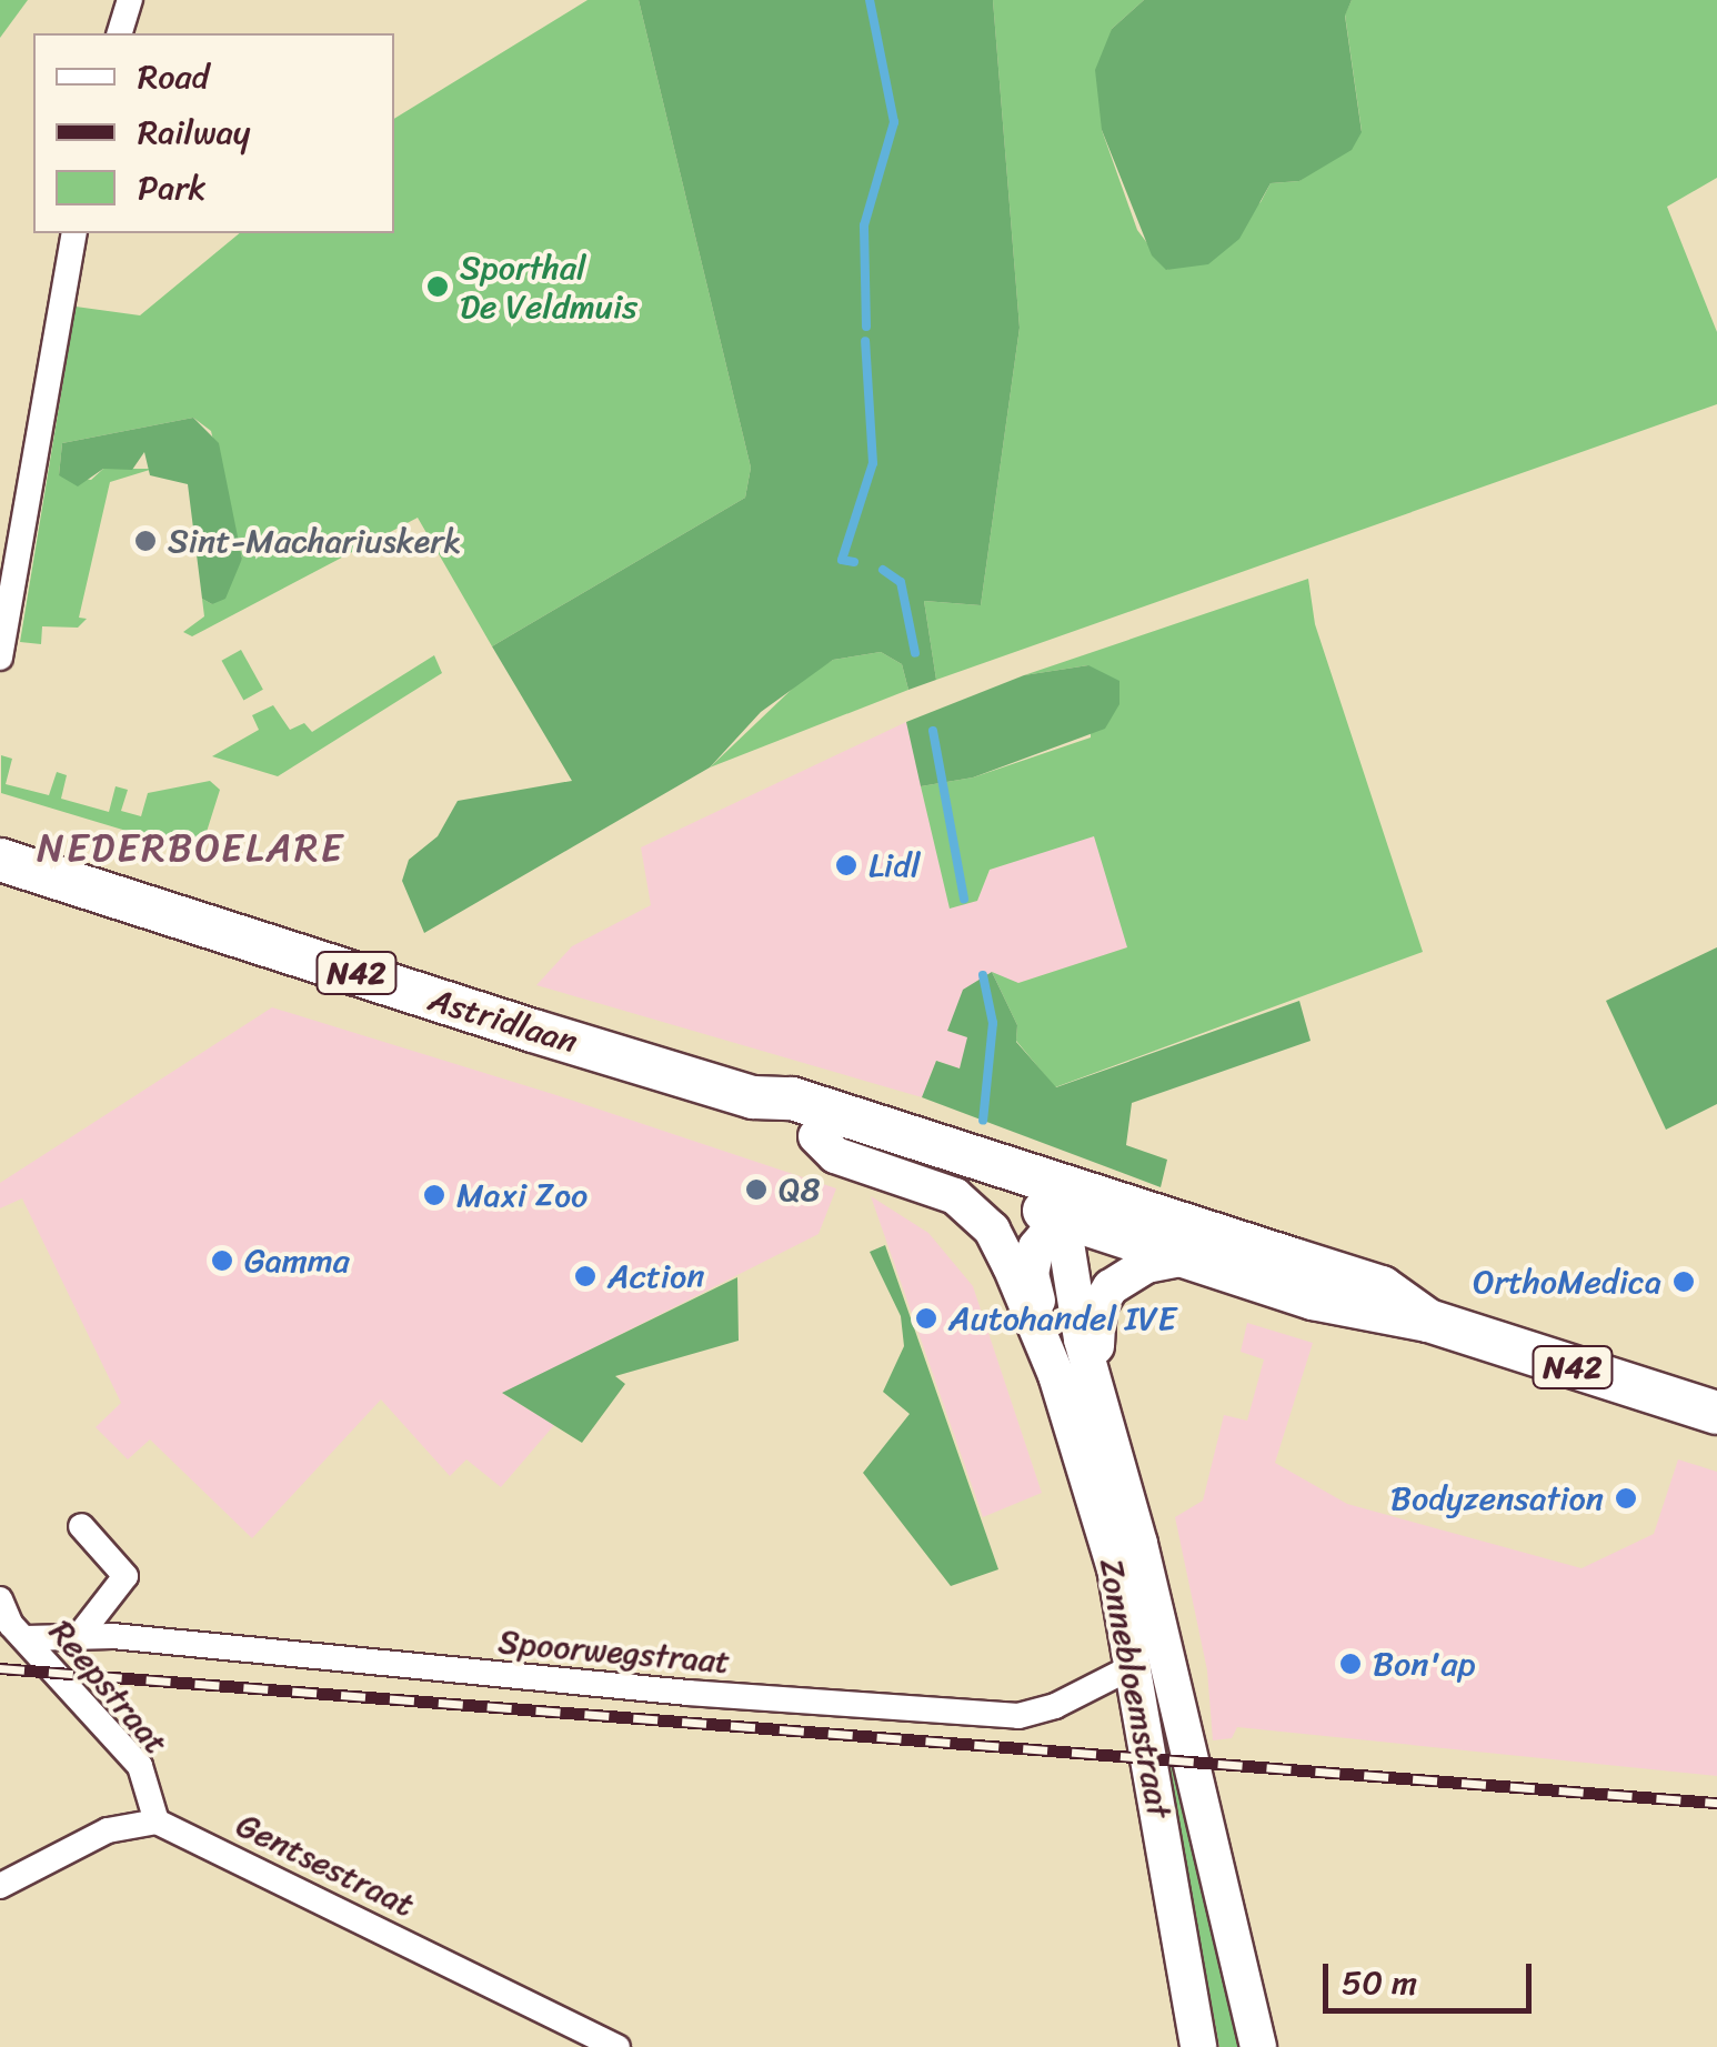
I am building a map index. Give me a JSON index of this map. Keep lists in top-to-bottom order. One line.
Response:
{"streets":{"main road":["N42","Astridlaan","Zonnebloemstraat"],"street":["Spoorwegstraat","Reepstraat","Gentsestraat"]},"crossings":[["Astridlaan","Zonnebloemstraat"],["Spoorwegstraat","Reepstraat"],["Spoorwegstraat","Zonnebloemstraat"],["Reepstraat","Gentsestraat"]],"districts":["NEDERBOELARE"],"places":["Sporthal De Veldmuis","Sint-Machariuskerk","Lidl","Q8","Maxi Zoo","Gamma","Action","OrthoMedica","Autohandel IVE","Bodyzensation","Bon'ap"],"legend":["Road","Railway","Park"],"scale_bar":"50 m"}
